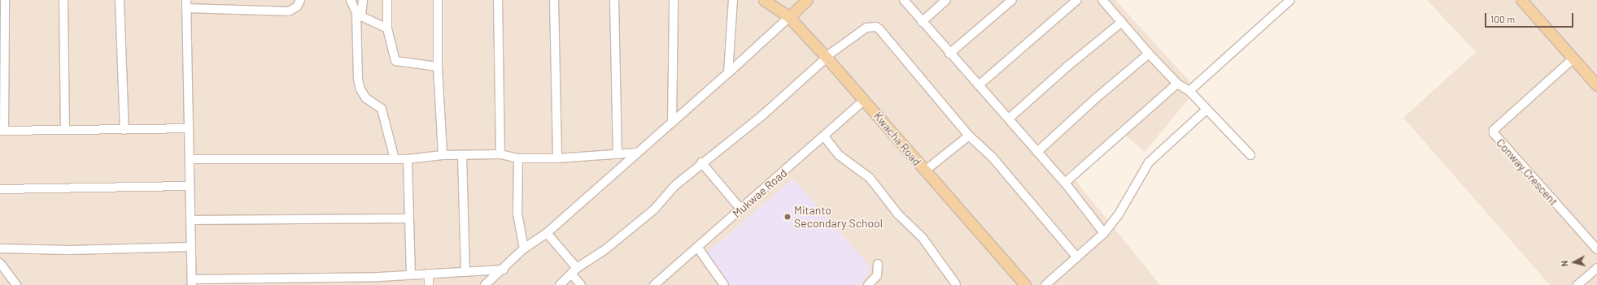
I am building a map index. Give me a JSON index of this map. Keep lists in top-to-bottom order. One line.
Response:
{"streets":{"main road":["Kwacha Road"],"street":["Conway Crescent","Mukwae Road"]},"crossings":[["Kwacha Road","Mukwae Road"]],"places":["Mitanto Secondary School"],"scale_bar":"100 m","north":"left"}
